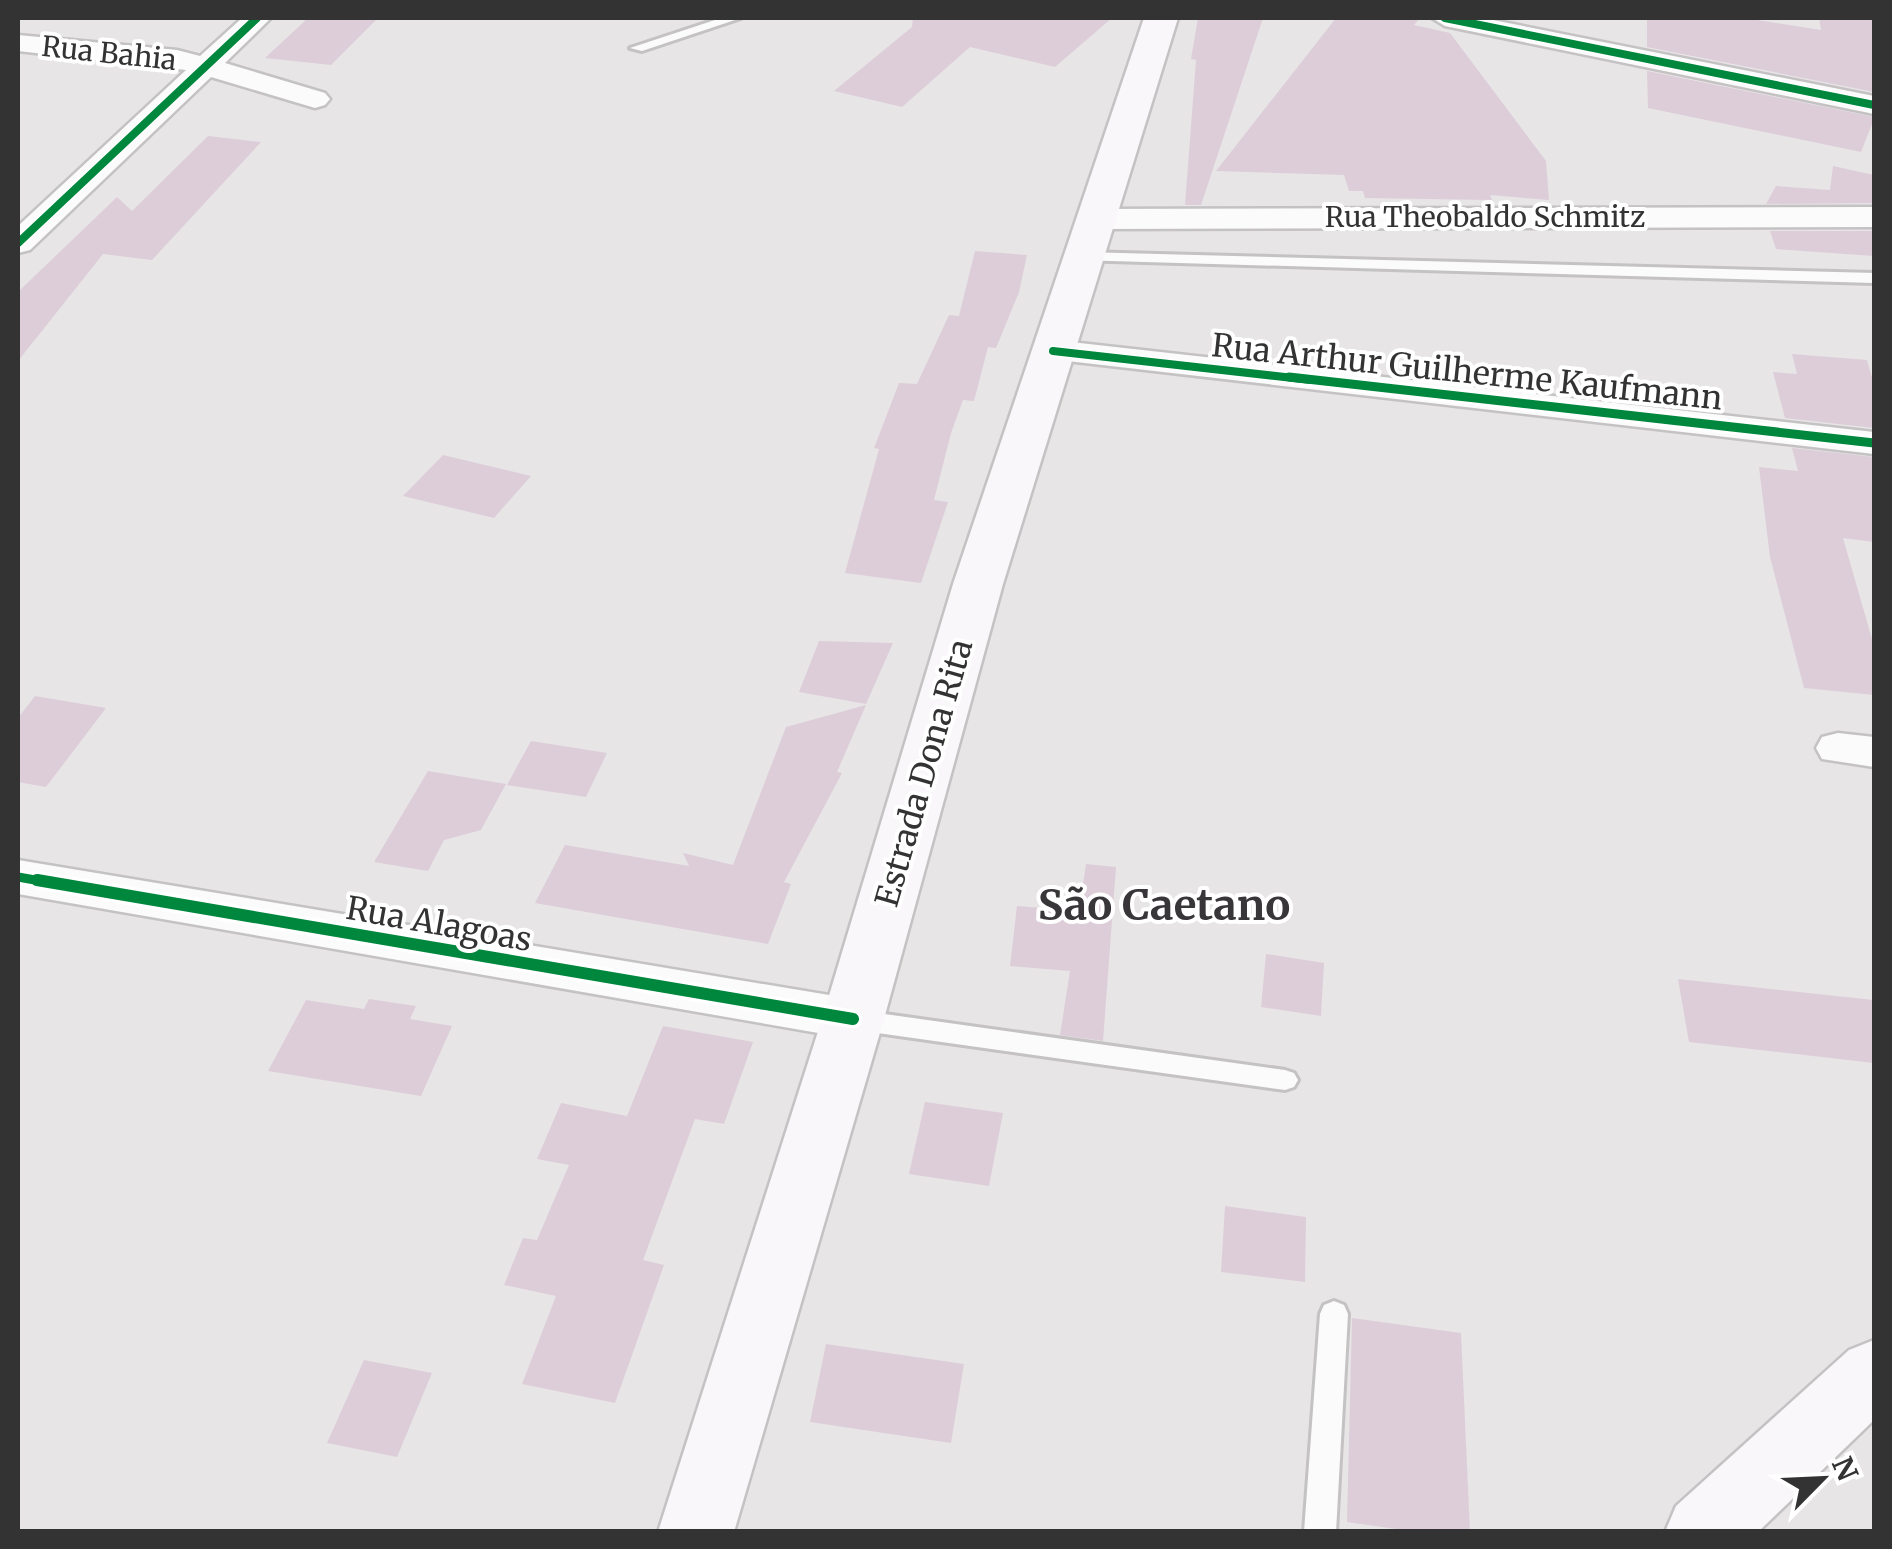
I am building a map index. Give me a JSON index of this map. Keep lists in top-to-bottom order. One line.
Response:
{"streets":{"main road":["Estrada Dona Rita"],"street":["Rua Bahia","Rua Theobaldo Schmitz","Rua Arthur Guilherme Kaufmann","Rua Alagoas"]},"crossings":[["Rua Theobaldo Schmitz","Estrada Dona Rita"],["Rua Arthur Guilherme Kaufmann","Estrada Dona Rita"],["Estrada Dona Rita","Rua Alagoas"]],"districts":["São Caetano"],"north":"top right"}
